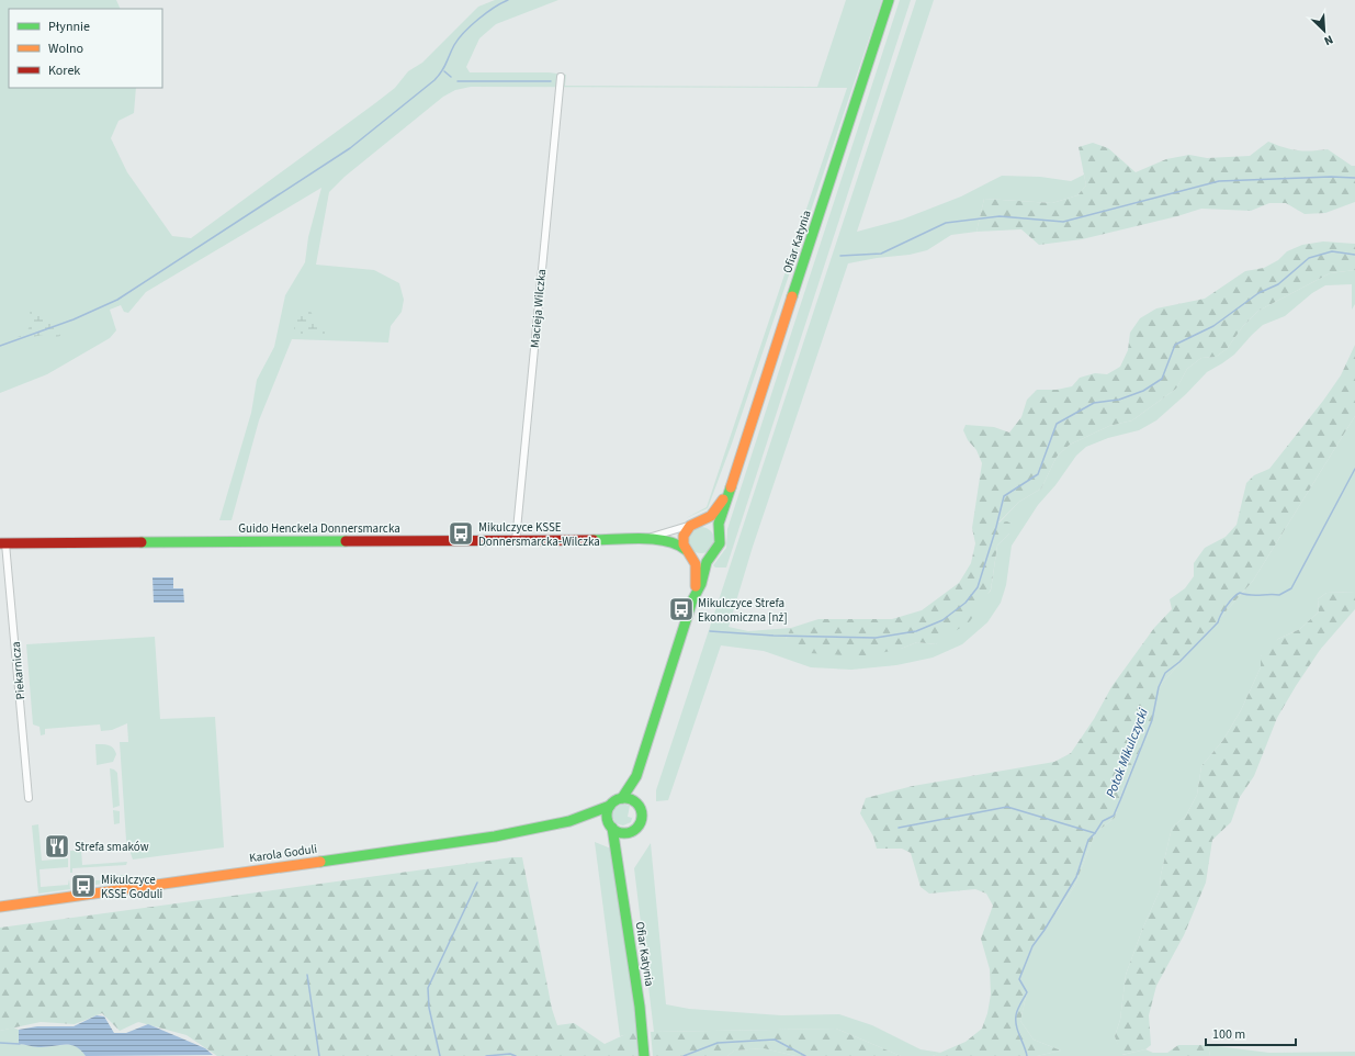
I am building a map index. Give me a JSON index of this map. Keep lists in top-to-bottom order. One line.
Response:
{"streets":{"street":["Ofiar Katynia","Macieja Wilczka","Guido Henckela Donnersmarcka","Piekarnicza","Karola Goduli"]},"crossings":[["Ofiar Katynia","Guido Henckela Donnersmarcka"],["Ofiar Katynia","Karola Goduli"],["Macieja Wilczka","Guido Henckela Donnersmarcka"],["Guido Henckela Donnersmarcka","Piekarnicza"]],"water":["Potok Mikulczycki"],"places":{"bus stop":["Mikulczyce KSSE Donnersmarcka-Wilczka","Mikulczyce Strefa Ekonomiczna [nż]","Mikulczyce KSSE Goduli"],"restaurant":["Strefa smaków"]},"legend":["Płynnie","Wolno","Korek"],"scale_bar":"100 m","north":"bottom right"}
